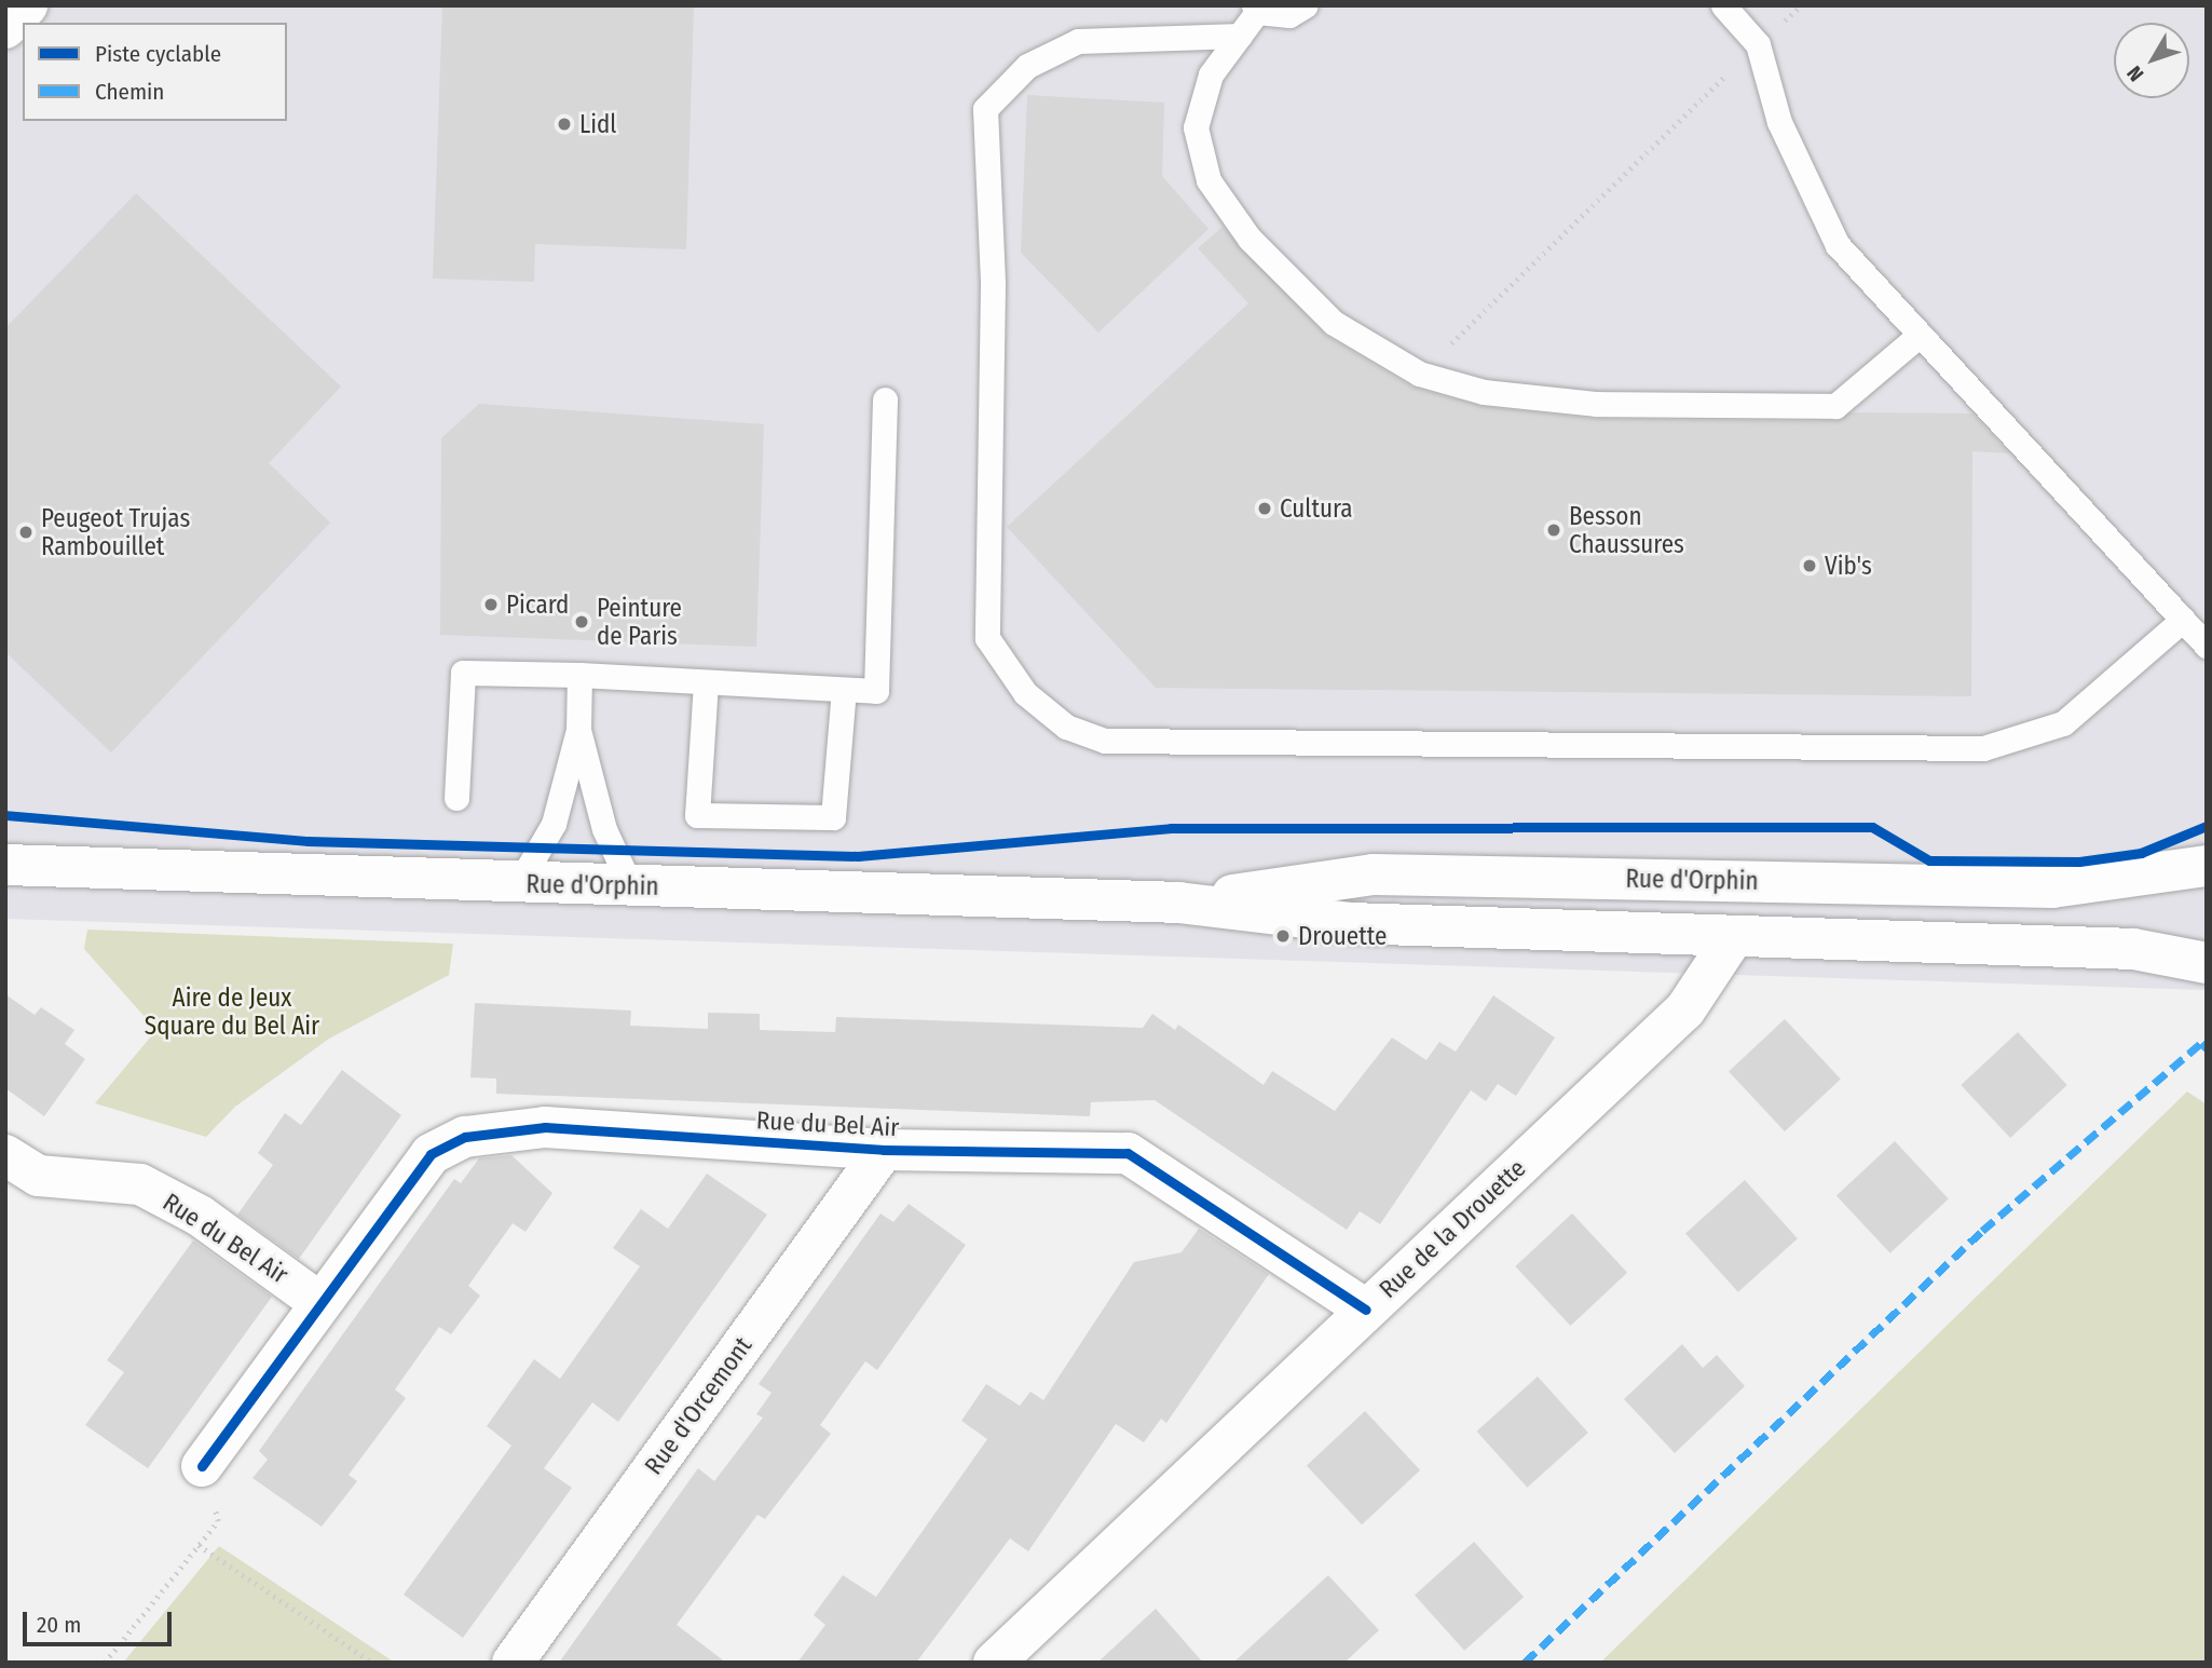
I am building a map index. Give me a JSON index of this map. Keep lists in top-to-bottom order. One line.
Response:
{"streets":{"street":["Rue d'Orphin","Rue du Bel Air","Rue de la Drouette","Rue d'Orcemont"]},"crossings":[["Rue d'Orphin","Rue de la Drouette"],["Rue du Bel Air","Rue de la Drouette"],["Rue du Bel Air","Rue d'Orcemont"]],"parks":["Aire de Jeux Square du Bel Air"],"places":["Lidl","Cultura","Besson Chaussures","Peugeot Trujas Rambouillet","Vib's","Picard","Peinture de Paris","Drouette"],"legend":["Piste cyclable","Chemin"],"scale_bar":"20 m","north":"bottom left"}
